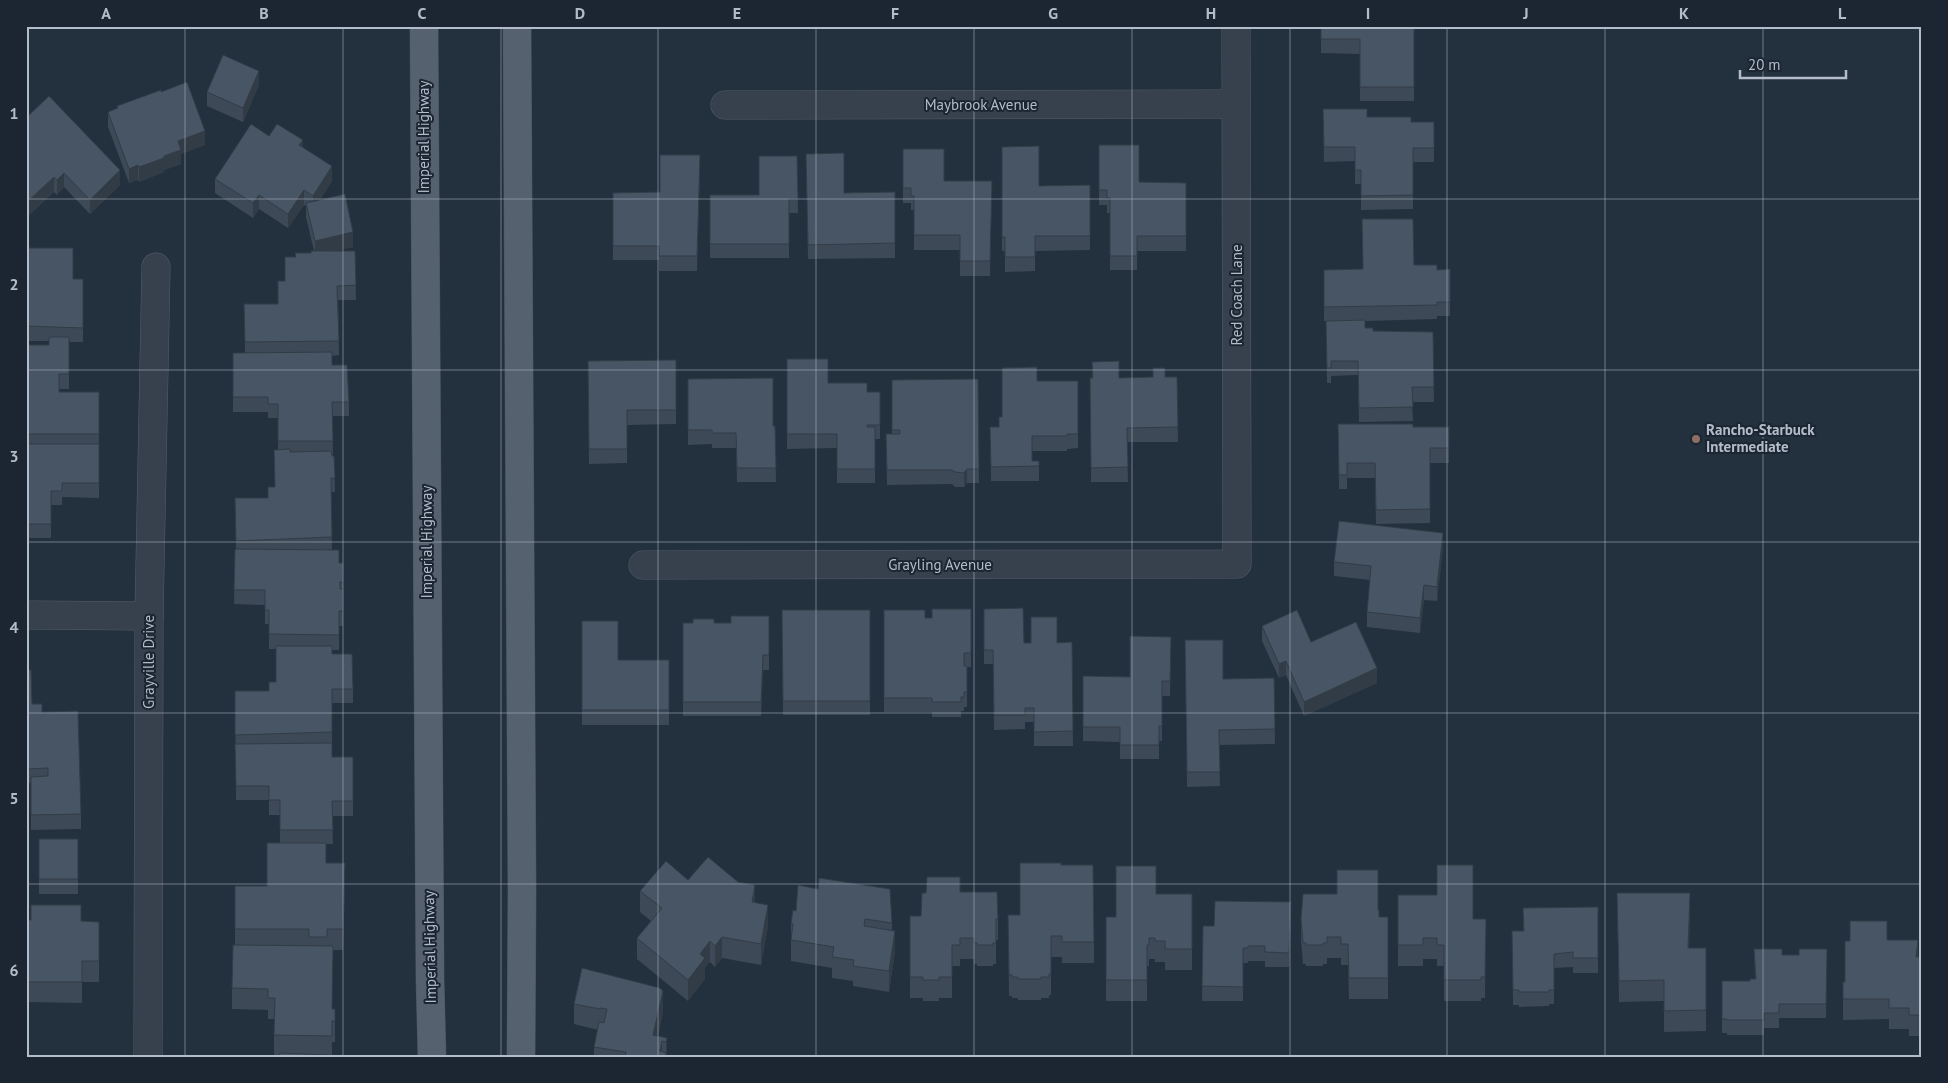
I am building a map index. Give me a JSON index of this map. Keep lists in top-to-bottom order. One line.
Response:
{"streets":{"main road":["Imperial Highway"],"street":["Maybrook Avenue","Red Coach Lane","Grayling Avenue","Grayville Drive"]},"crossings":[["Maybrook Avenue","Red Coach Lane"],["Red Coach Lane","Grayling Avenue"]],"places":["Rancho-Starbuck Intermediate"],"scale_bar":"20 m","grid":{"columns":["A","B","C","D","E","F","G","H","I","J","K","L"],"rows":["1","2","3","4","5","6"]}}
